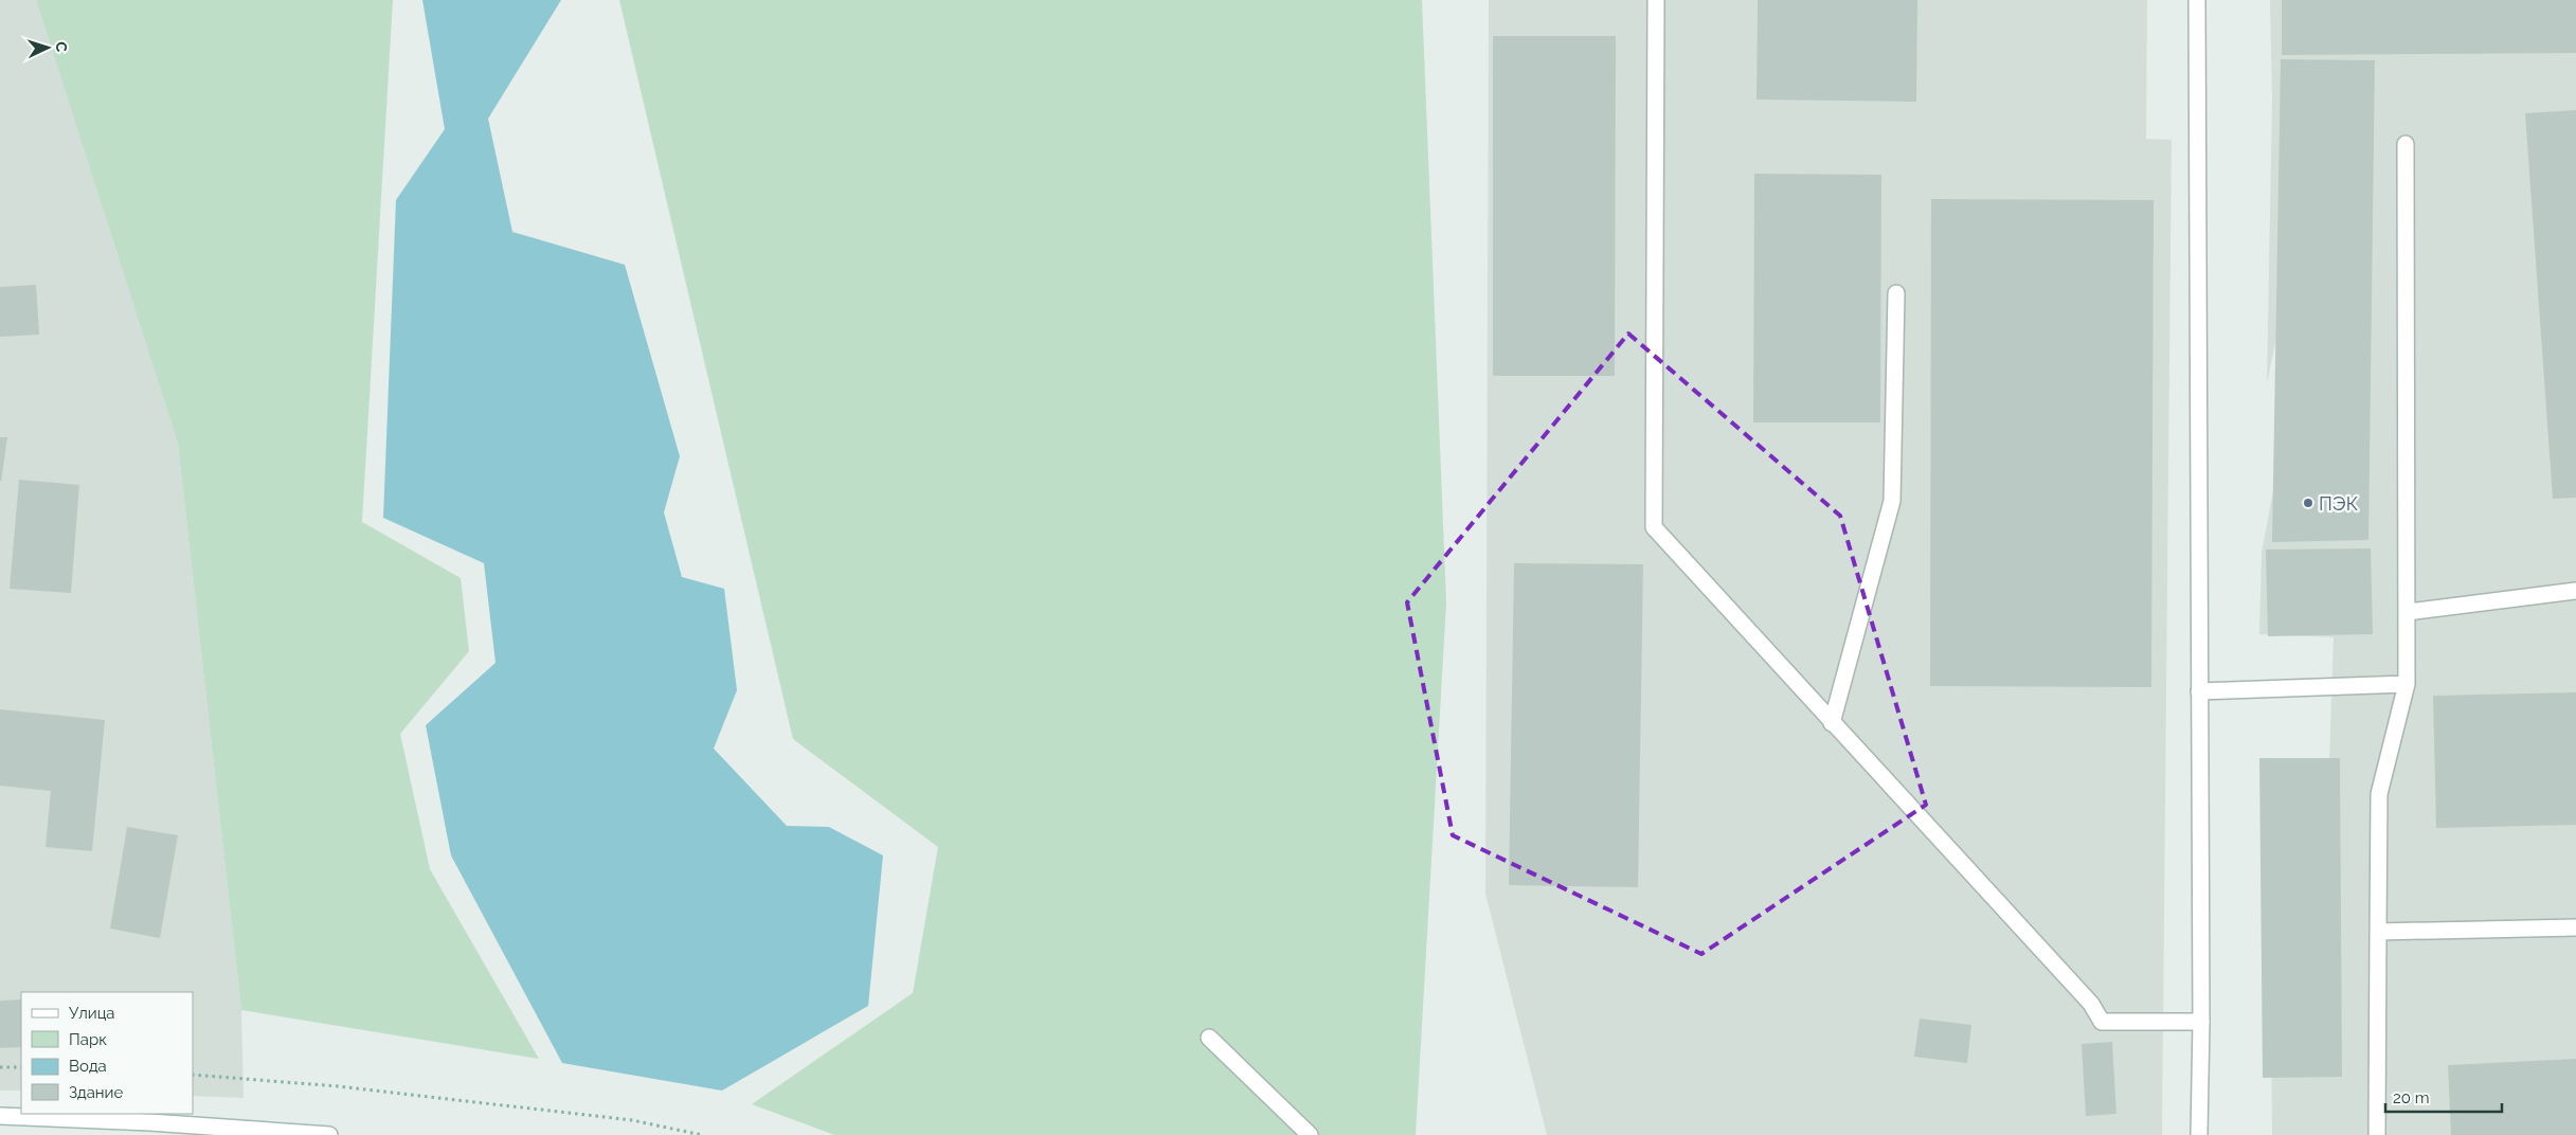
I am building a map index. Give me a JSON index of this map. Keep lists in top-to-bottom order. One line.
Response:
{"places":["ПЭК"],"legend":["Улица","Парк","Вода","Здание"],"scale_bar":"20 m","north":"right"}
